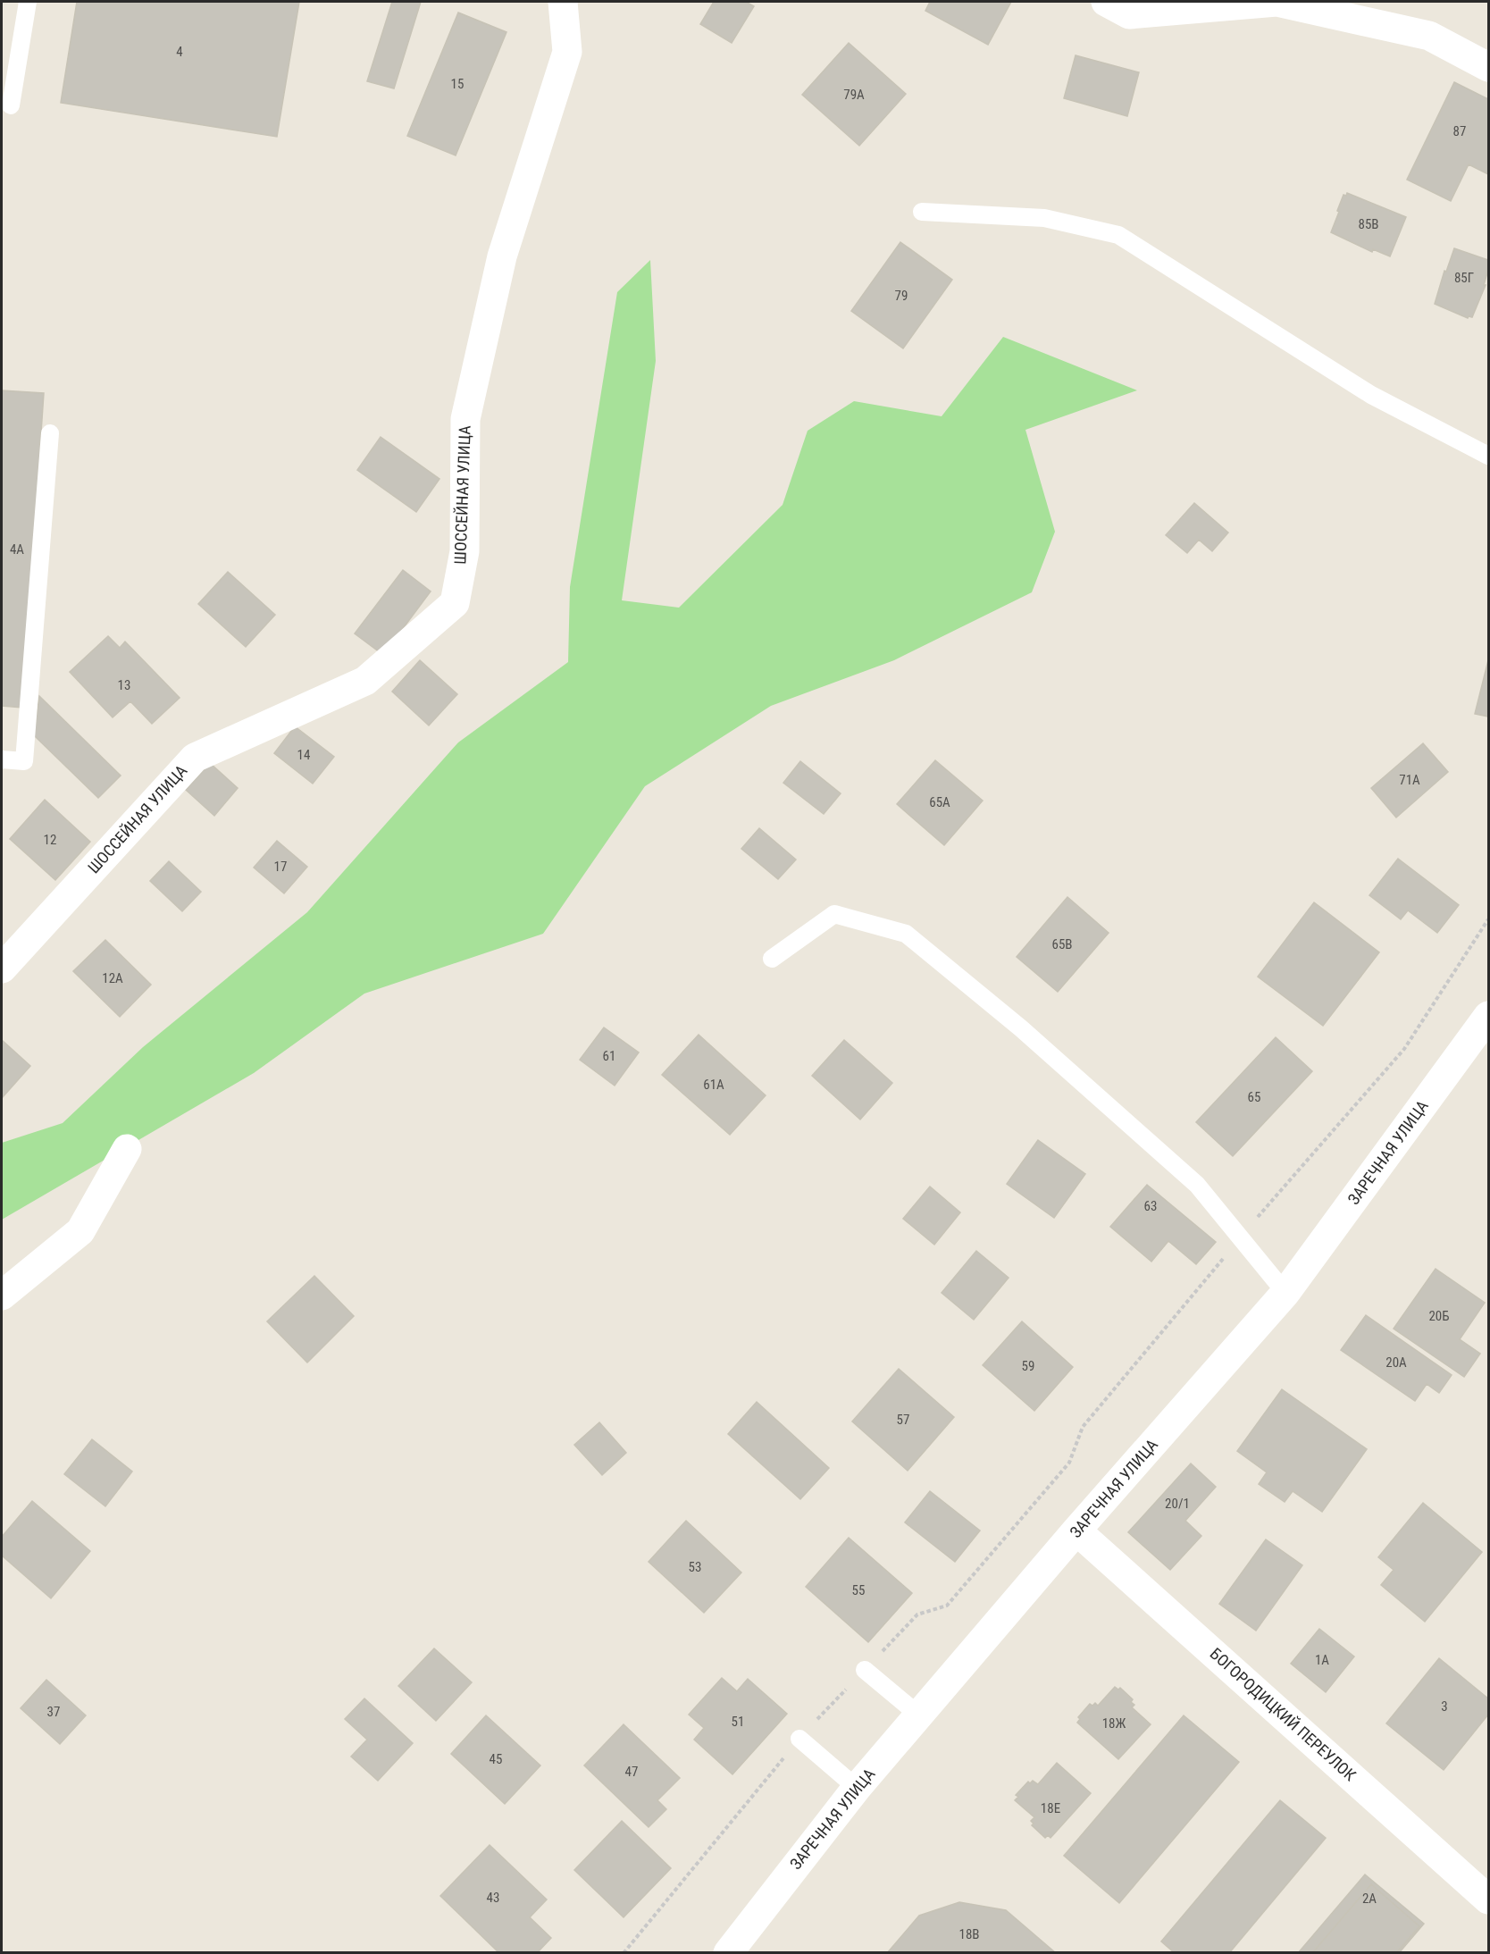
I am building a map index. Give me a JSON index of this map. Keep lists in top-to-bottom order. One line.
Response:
{"streets":{"street":["ШОССЕЙНАЯ УЛИЦА","ЗАРЕЧНАЯ УЛИЦА","БОГОРОДИЦКИЙ ПЕРЕУЛОК"]},"crossings":[["ЗАРЕЧНАЯ УЛИЦА","БОГОРОДИЦКИЙ ПЕРЕУЛОК"]],"house_numbers":["4","15","79А","87","85В","85Г","79","4А","13","14","71А","65А","12","17","65В","12А","61","61А","65","63","20Б","20А","59","57","20/1","53","55","1А","3","37","51","18Ж","45","47","18Е","43","2А","18В"]}
